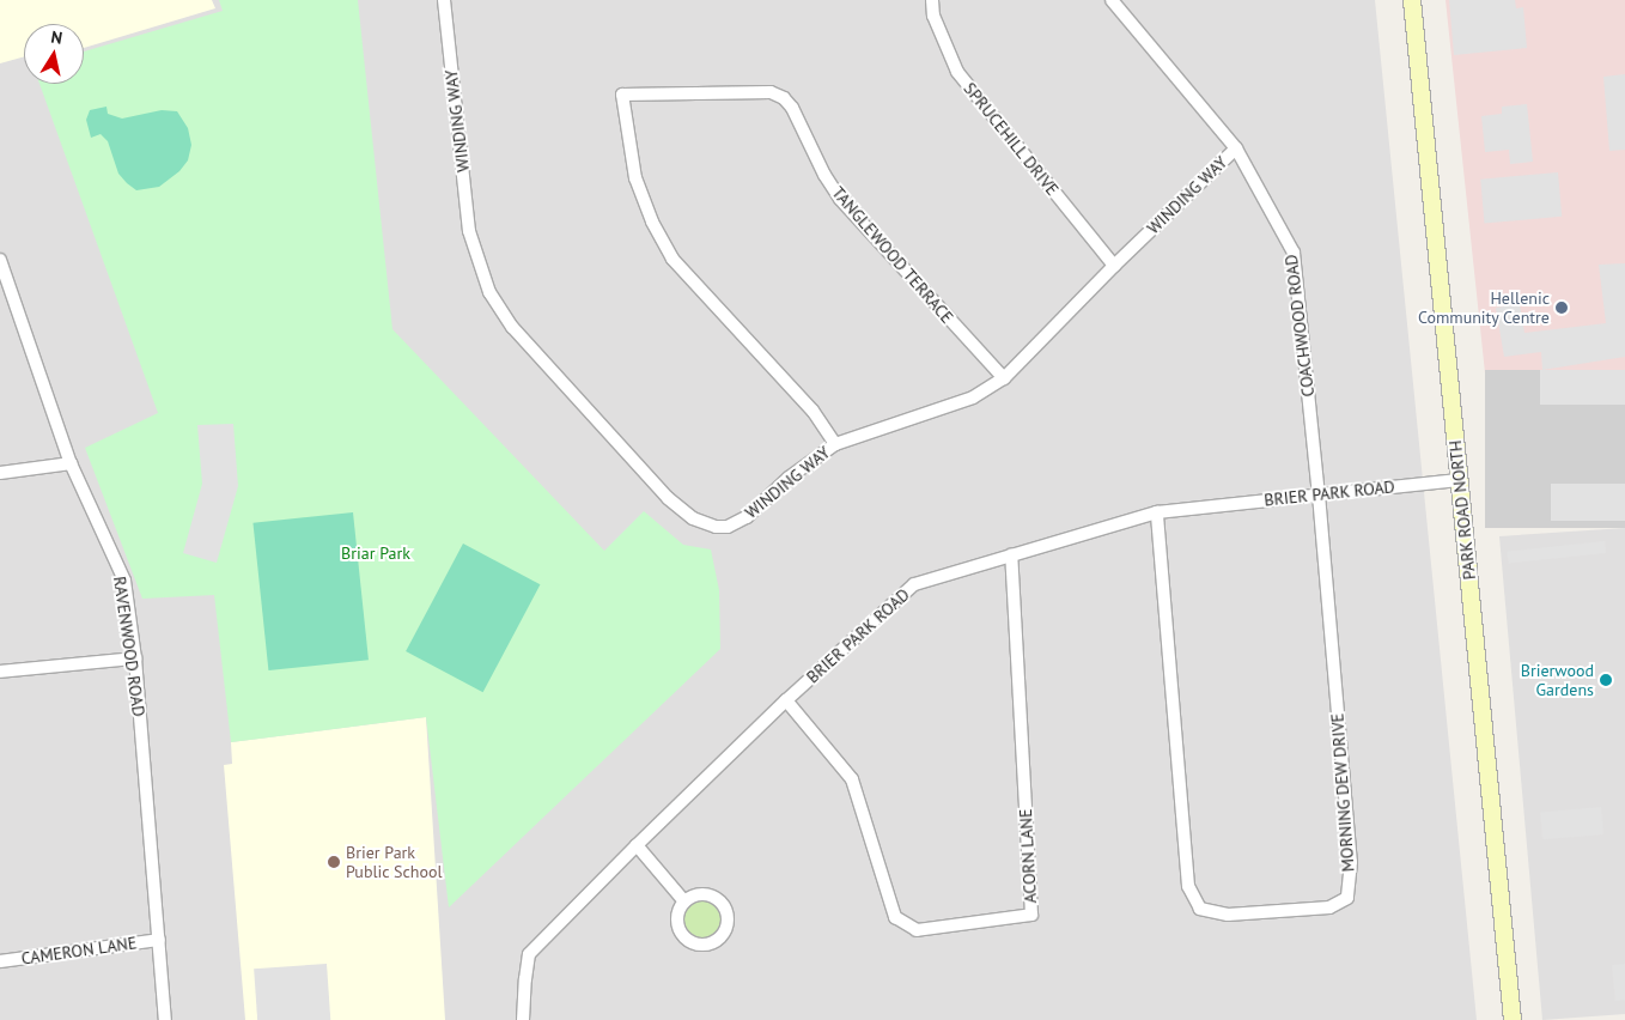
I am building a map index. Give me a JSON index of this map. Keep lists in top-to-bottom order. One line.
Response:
{"streets":{"main road":["PARK ROAD NORTH"],"street":["WINDING WAY","SPRUCEHILL DRIVE","TANGLEWOOD TERRACE","COACHWOOD ROAD","BRIER PARK ROAD","RAVENWOOD ROAD","MORNING DEW DRIVE","ACORN LANE","CAMERON LANE"]},"crossings":[["WINDING WAY","SPRUCEHILL DRIVE"],["WINDING WAY","TANGLEWOOD TERRACE"],["WINDING WAY","COACHWOOD ROAD"],["COACHWOOD ROAD","BRIER PARK ROAD"],["COACHWOOD ROAD","MORNING DEW DRIVE"],["BRIER PARK ROAD","PARK ROAD NORTH"],["BRIER PARK ROAD","MORNING DEW DRIVE"],["BRIER PARK ROAD","ACORN LANE"],["RAVENWOOD ROAD","CAMERON LANE"]],"parks":["Briar Park"],"places":["Hellenic Community Centre","Brierwood Gardens","Brier Park Public School"],"north":"top"}
